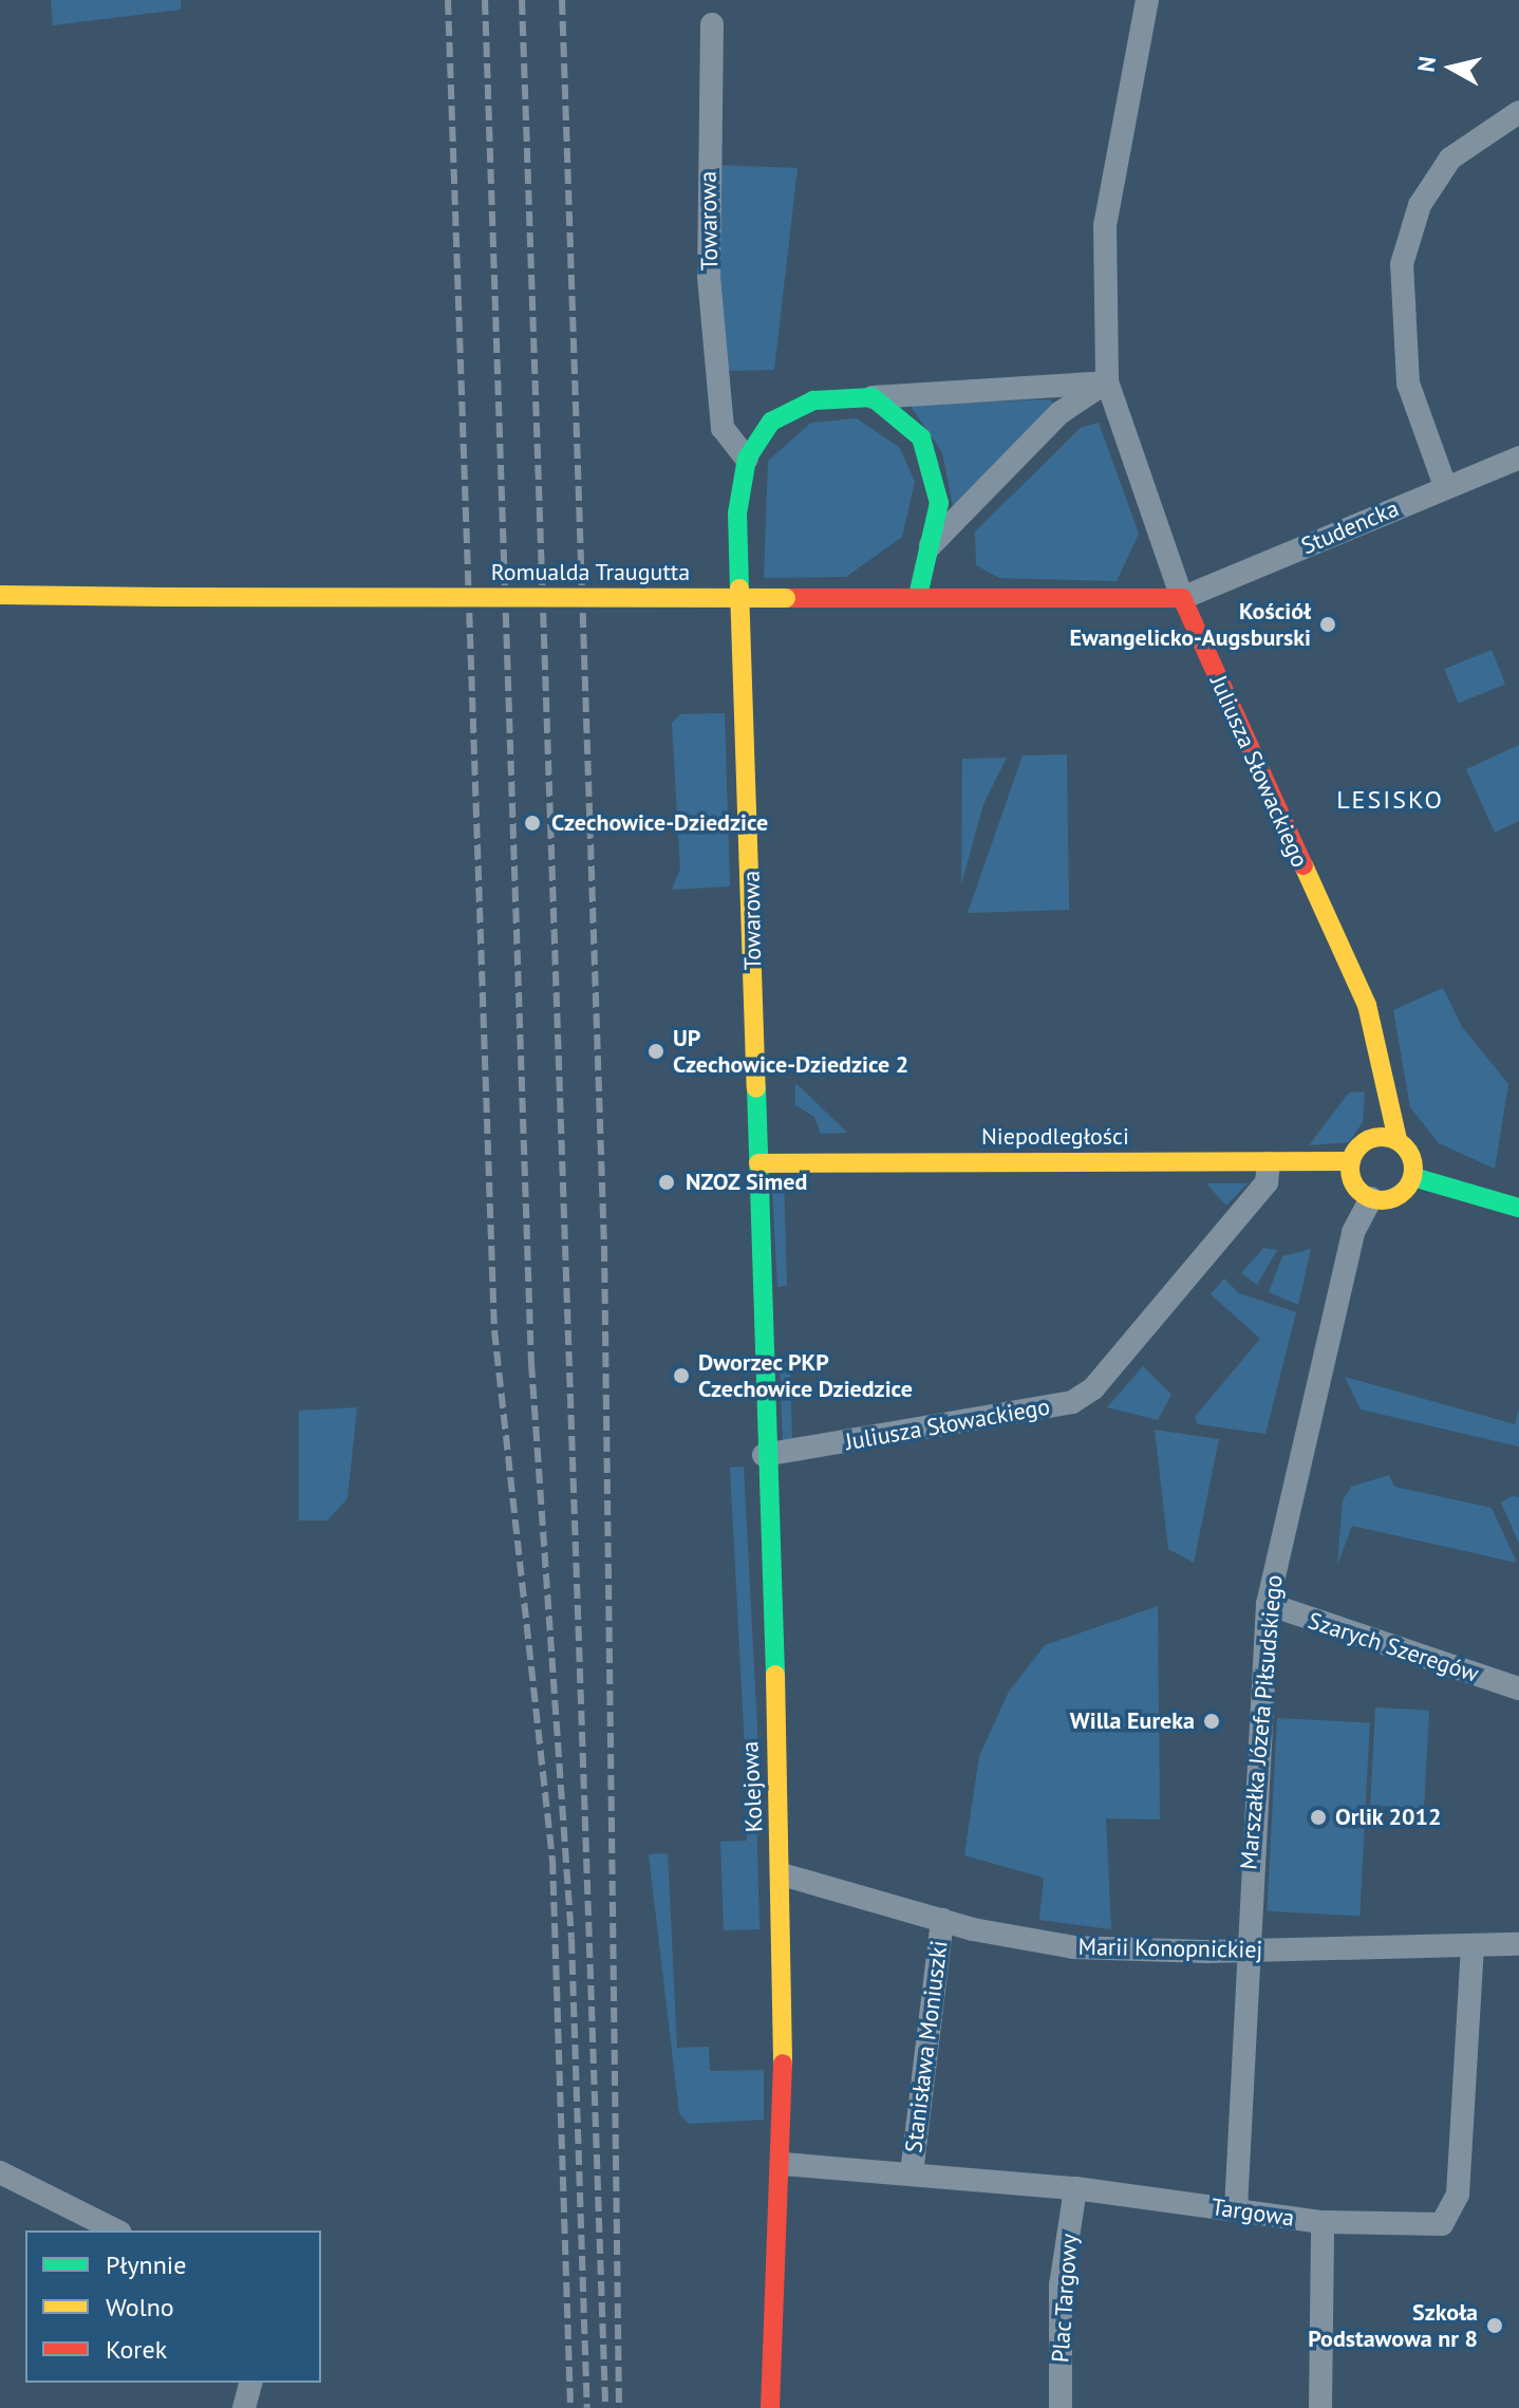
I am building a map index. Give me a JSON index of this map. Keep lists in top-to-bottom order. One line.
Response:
{"streets":{"street":["Towarowa","Studencka","Romualda Traugutta","Juliusza Słowackiego","Niepodległości","Szarych Szeregów","Marszałka Józefa Piłsudskiego","Kolejowa","Marii Konopnickiej","Stanisława Moniuszki","Targowa","Plac Targowy"]},"crossings":[["Towarowa","Niepodległości"],["Towarowa","Kolejowa"],["Studencka","Romualda Traugutta"],["Studencka","Juliusza Słowackiego"],["Romualda Traugutta","Juliusza Słowackiego"],["Juliusza Słowackiego","Niepodległości"],["Juliusza Słowackiego","Marszałka Józefa Piłsudskiego"],["Juliusza Słowackiego","Kolejowa"],["Niepodległości","Marszałka Józefa Piłsudskiego"],["Niepodległości","Kolejowa"],["Szarych Szeregów","Marszałka Józefa Piłsudskiego"],["Marszałka Józefa Piłsudskiego","Marii Konopnickiej"],["Marszałka Józefa Piłsudskiego","Targowa"],["Kolejowa","Marii Konopnickiej"],["Kolejowa","Targowa"],["Marii Konopnickiej","Stanisława Moniuszki"],["Marii Konopnickiej","Targowa"],["Stanisława Moniuszki","Targowa"],["Targowa","Plac Targowy"]],"districts":["LESISKO"],"places":["Kościół Ewangelicko-Augsburski","Czechowice-Dziedzice","UP Czechowice-Dziedzice 2","NZOZ Simed","Dworzec PKP Czechowice Dziedzice","Willa Eureka","Orlik 2012","Szkoła Podstawowa nr 8"],"legend":["Płynnie","Wolno","Korek"],"north":"left"}
